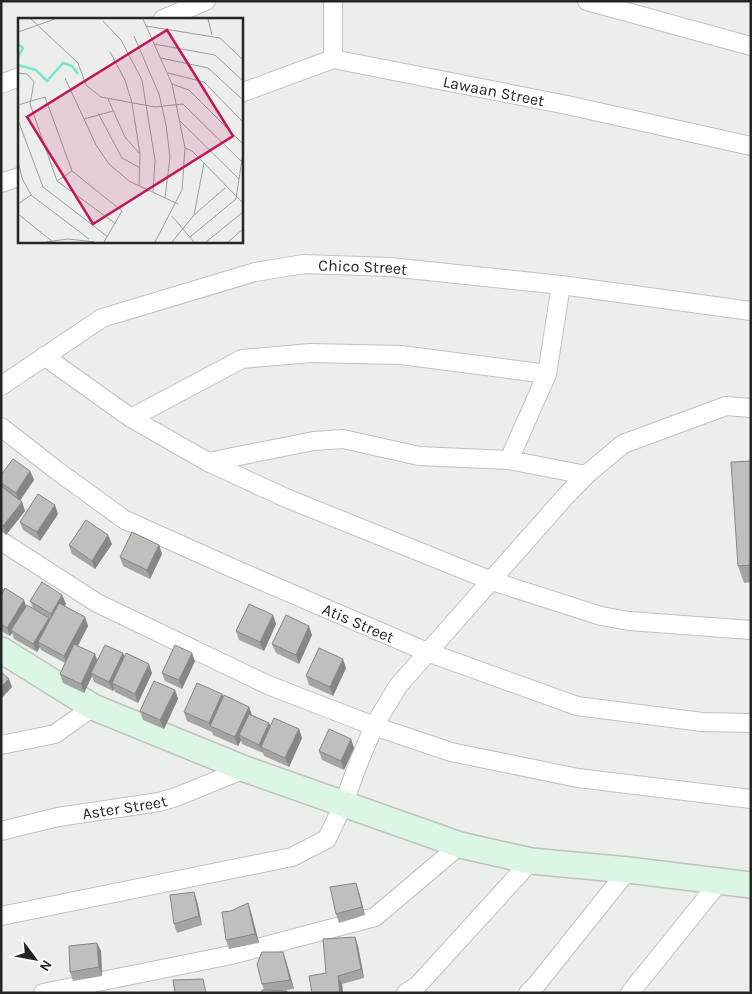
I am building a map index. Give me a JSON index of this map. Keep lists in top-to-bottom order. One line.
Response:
{"streets":{"street":["Lawaan Street","Chico Street","Atis Street","Aster Street"]},"north":"bottom right"}
